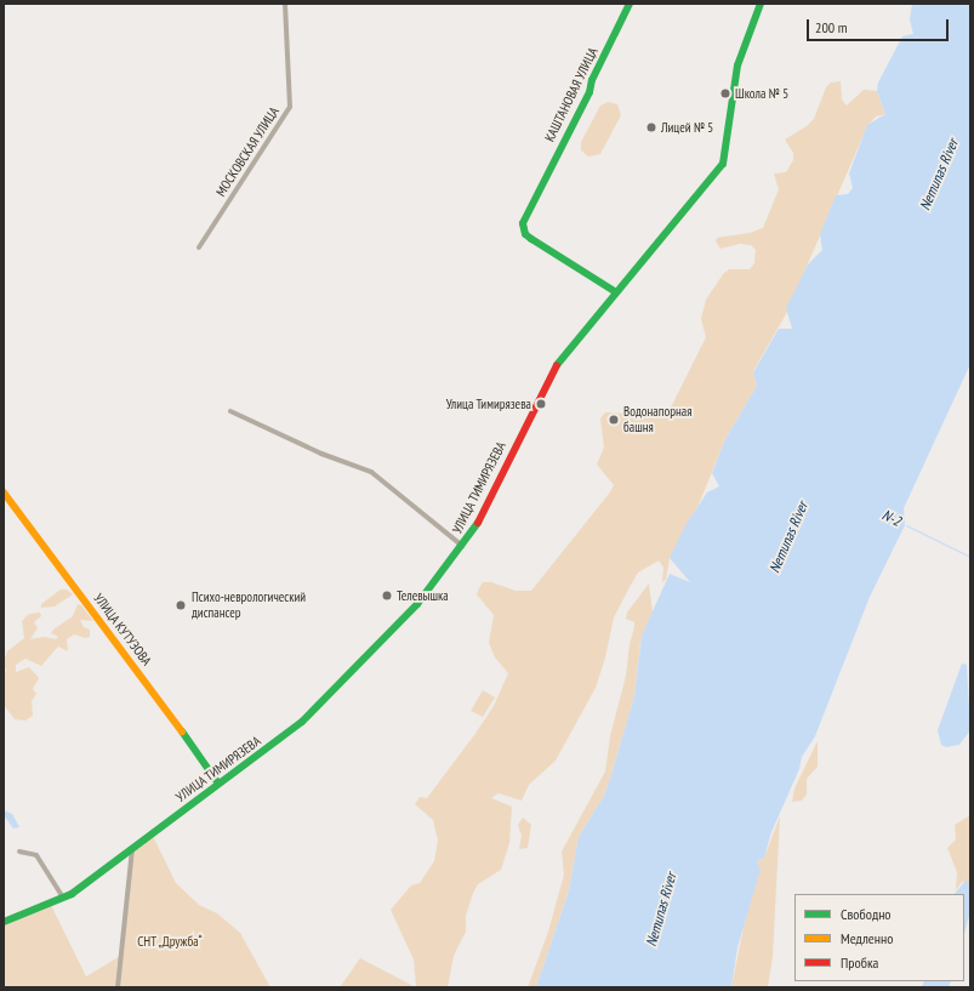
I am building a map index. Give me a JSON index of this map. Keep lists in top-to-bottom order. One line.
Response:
{"streets":{"main road":["КАШТАНОВАЯ УЛИЦА","УЛИЦА ТИМИРЯЗЕВА","УЛИЦА КУТУЗОВА"],"street":["МОСКОВСКАЯ УЛИЦА"]},"crossings":[["КАШТАНОВАЯ УЛИЦА","УЛИЦА ТИМИРЯЗЕВА"],["УЛИЦА ТИМИРЯЗЕВА","УЛИЦА КУТУЗОВА"]],"water":["Nemunas River","N-2"],"parks":["СНТ „Дружба“"],"places":["Школа № 5","Лицей № 5","Улица Тимирязева","Водонапорная башня","Телевышка","Психо-неврологический диспансер"],"legend":["Свободно","Медленно","Пробка"],"scale_bar":"200 m"}
